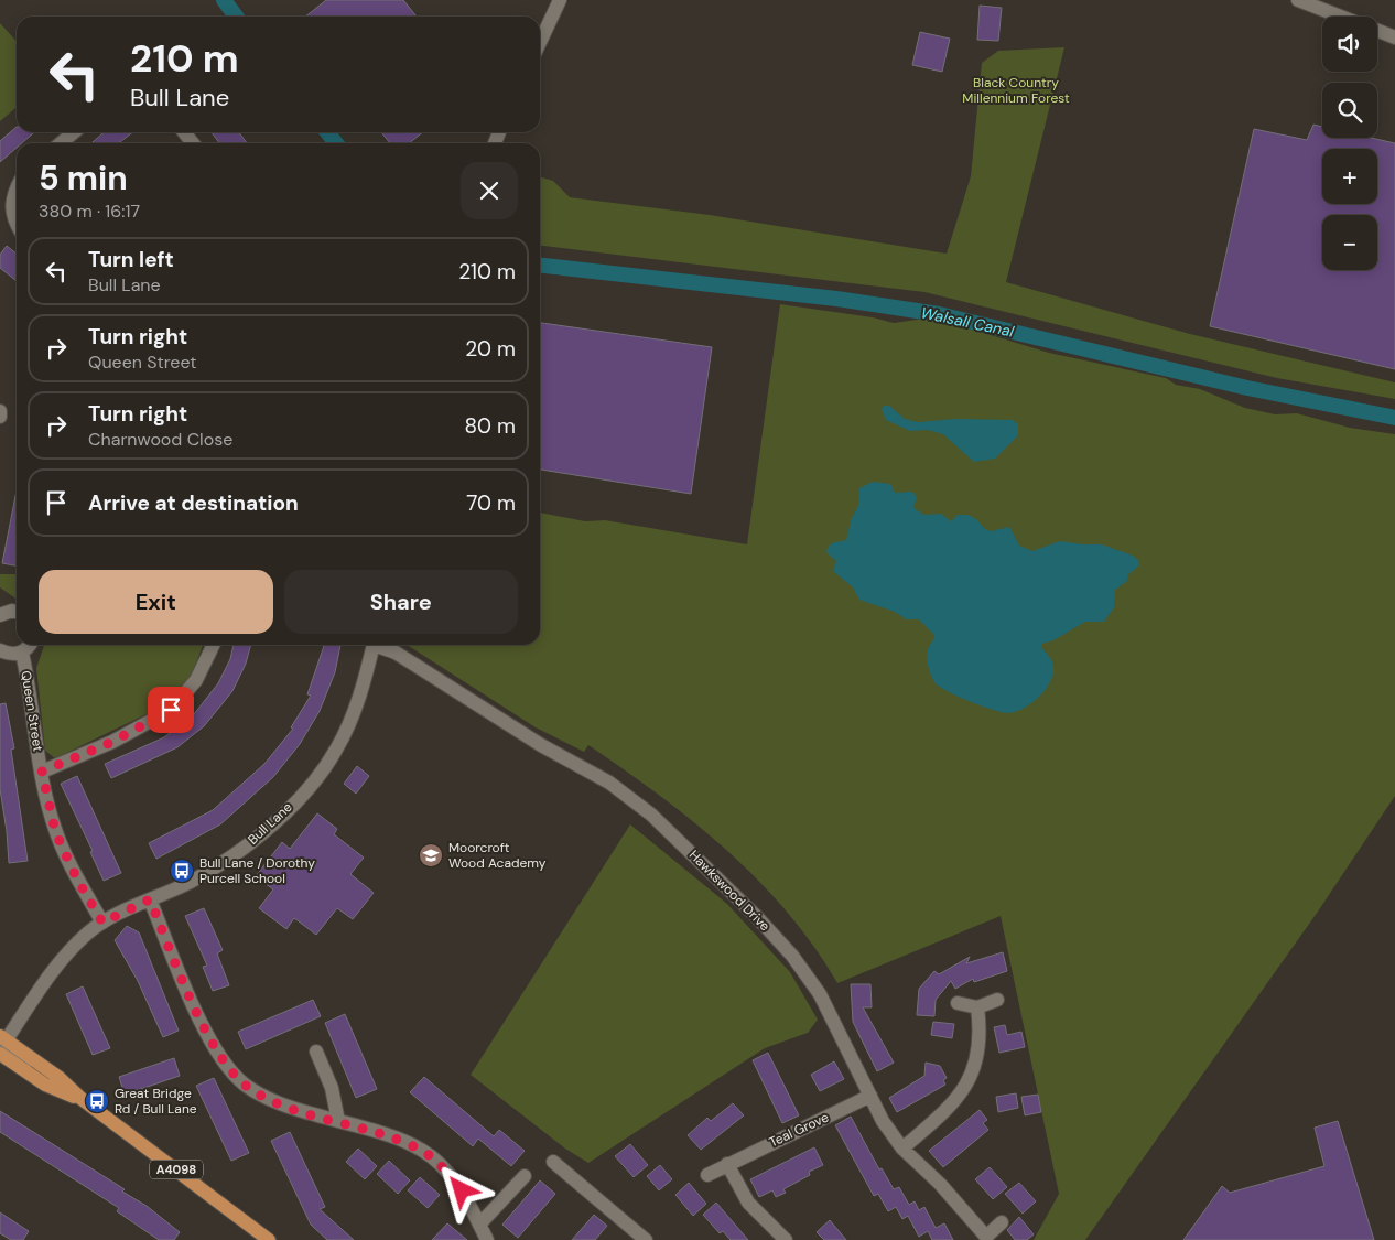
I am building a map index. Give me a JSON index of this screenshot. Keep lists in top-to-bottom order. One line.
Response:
{"streets":{"main road":["A4098"],"street":["Queen Street","Bull Lane","Hawkswood Drive","Teal Grove"]},"crossings":[["Queen Street","Bull Lane"],["Bull Lane","A4098"],["Hawkswood Drive","Teal Grove"]],"water":["Walsall Canal"],"parks":["Black Country Millennium Forest"],"places":{"school or university":["Moorcroft Wood Academy"],"bus stop":["Bull Lane / Dorothy Purcell School","Great Bridge Rd / Bull Lane"]},"page":{"map_buttons":["+","−"],"turn":["210 m","Bull Lane"],"heading":["5 min","380 m · 16:17"],"list":[{"name":"Turn left","note":"Bull Lane","value":"210 m"},{"name":"Turn right","note":"Queen Street","value":"20 m"},{"name":"Turn right","note":"Charnwood Close","value":"80 m"},{"name":"Arrive at destination","value":"70 m"}],"buttons":["Exit","Share"]}}
